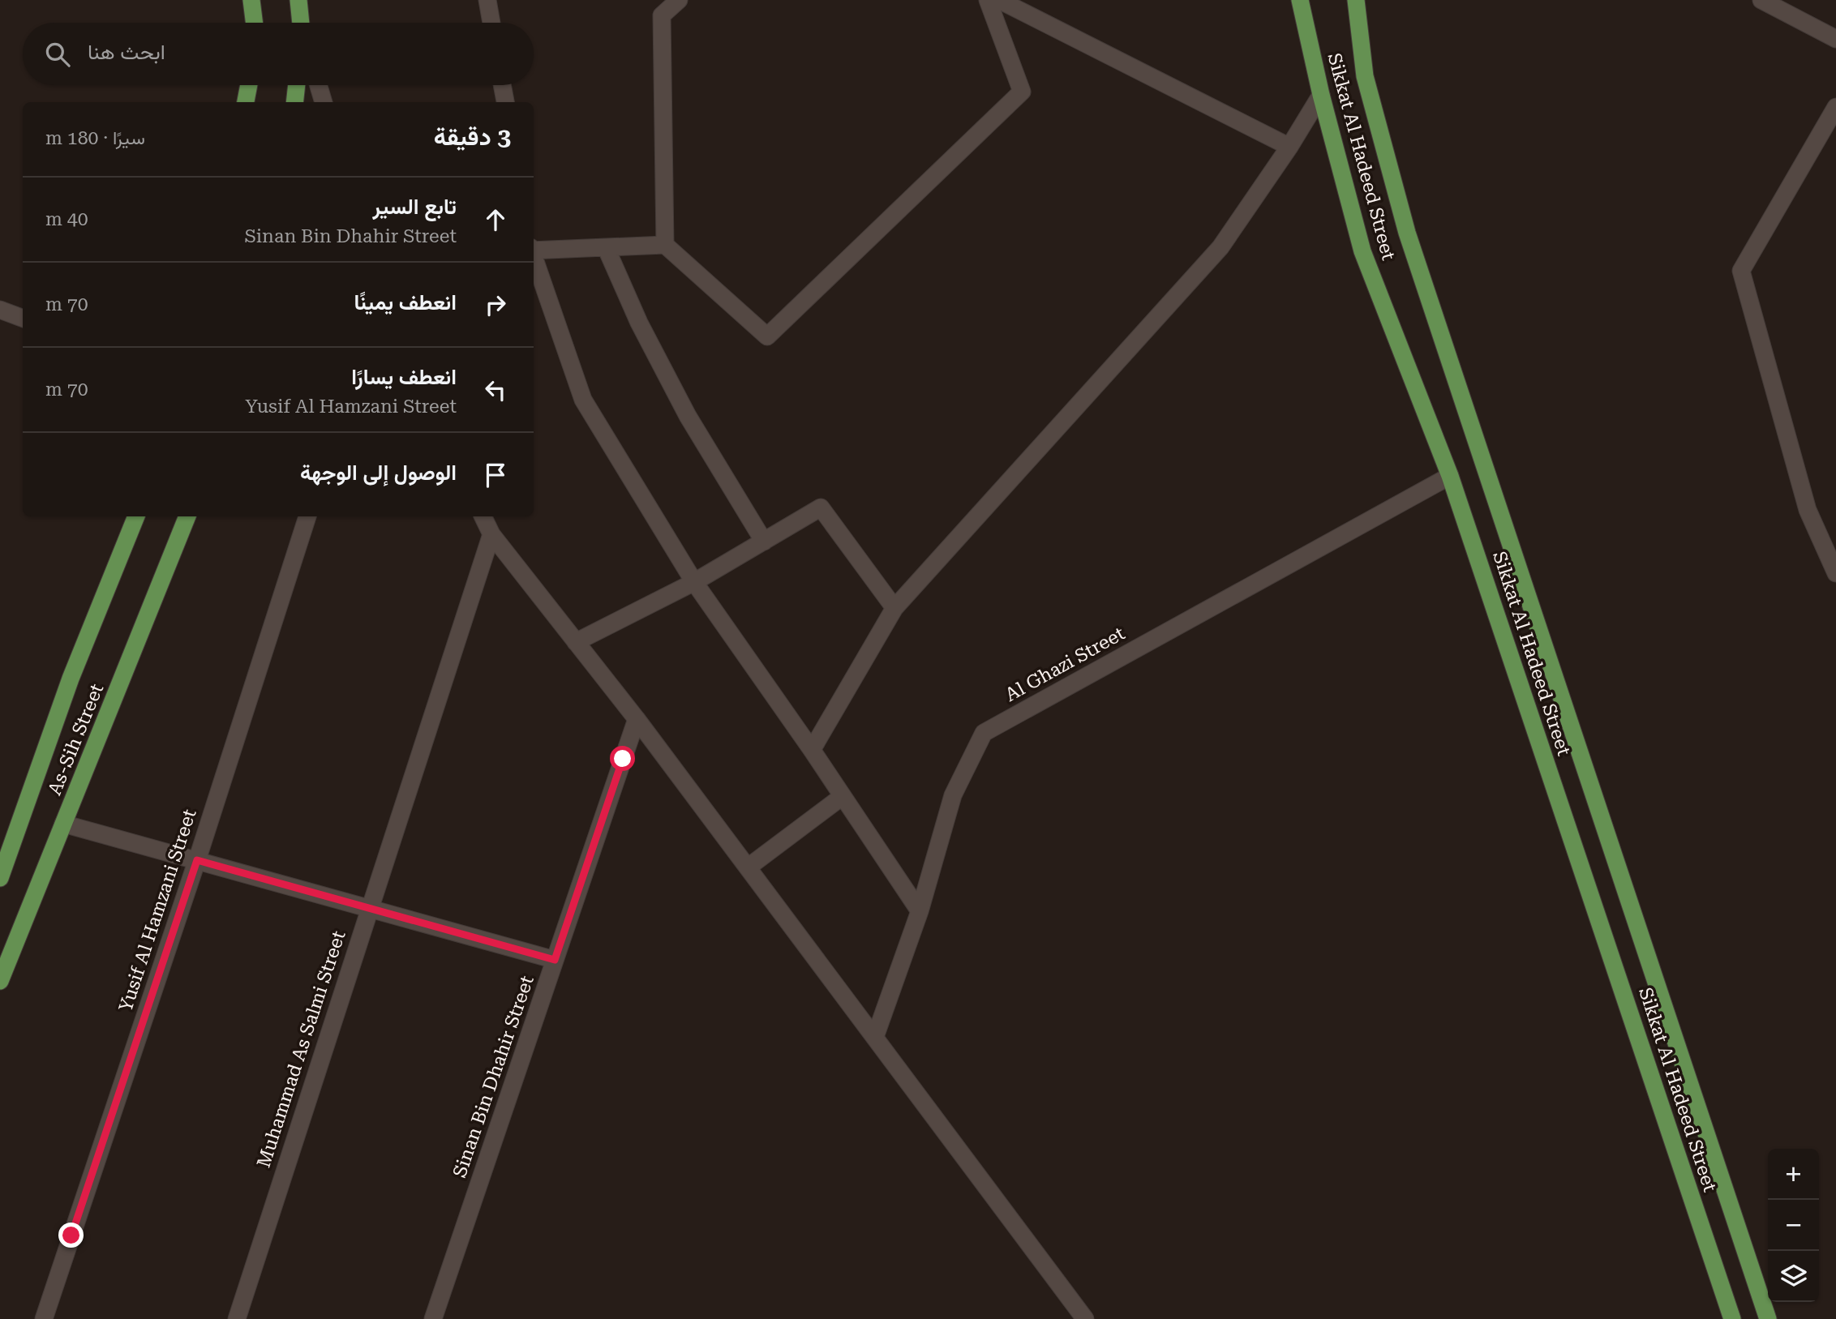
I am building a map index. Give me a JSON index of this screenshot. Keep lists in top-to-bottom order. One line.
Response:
{"streets":{"main road":["Sikkat Al Hadeed Street","As-Sih Street"],"street":["Al Ghazi Street","Yusif Al Hamzani Street","Muhammad As Salmi Street","Sinan Bin Dhahir Street"]},"crossings":[["Sikkat Al Hadeed Street","Al Ghazi Street"]],"page":{"search":"ابحث هنا","heading":["3 دقيقة","سيرًا · 180 m"],"list":[["تابع السير","Sinan Bin Dhahir Street","40 m"],["انعطف يمينًا","70 m"],["انعطف يسارًا","Yusif Al Hamzani Street","70 m"],"الوصول إلى الوجهة"],"map_buttons":["+","−"]}}
